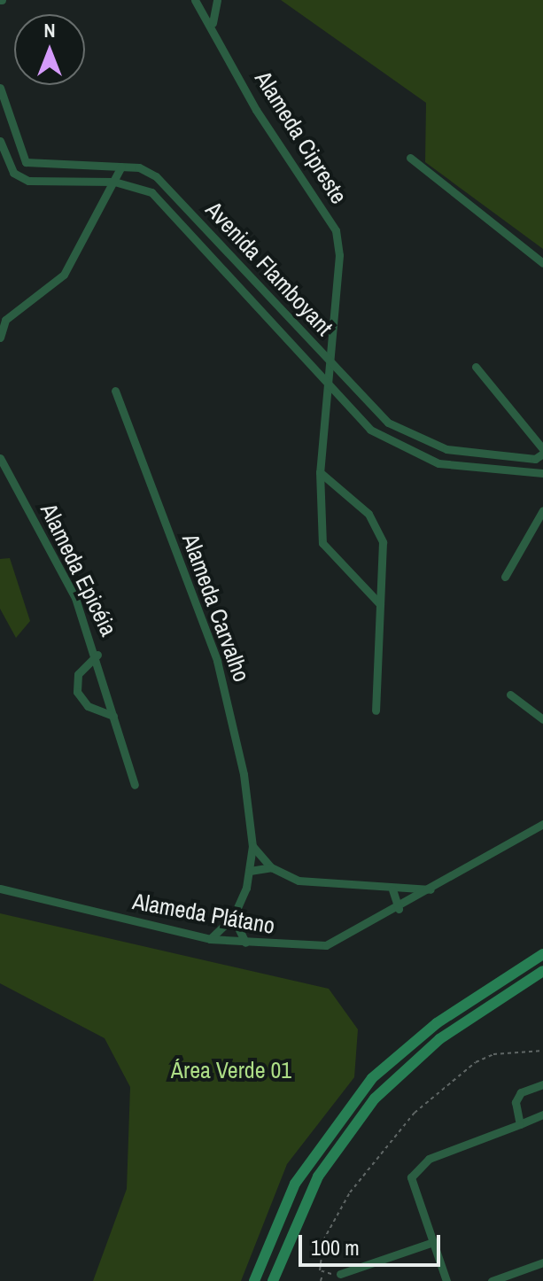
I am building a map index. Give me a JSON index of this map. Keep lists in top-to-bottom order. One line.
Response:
{"streets":{"street":["Alameda Cipreste","Avenida Flamboyant","Alameda Epicéia","Alameda Carvalho","Alameda Plátano"]},"crossings":[["Alameda Cipreste","Avenida Flamboyant"]],"parks":["Área Verde 01"],"scale_bar":"100 m","north":"top"}
